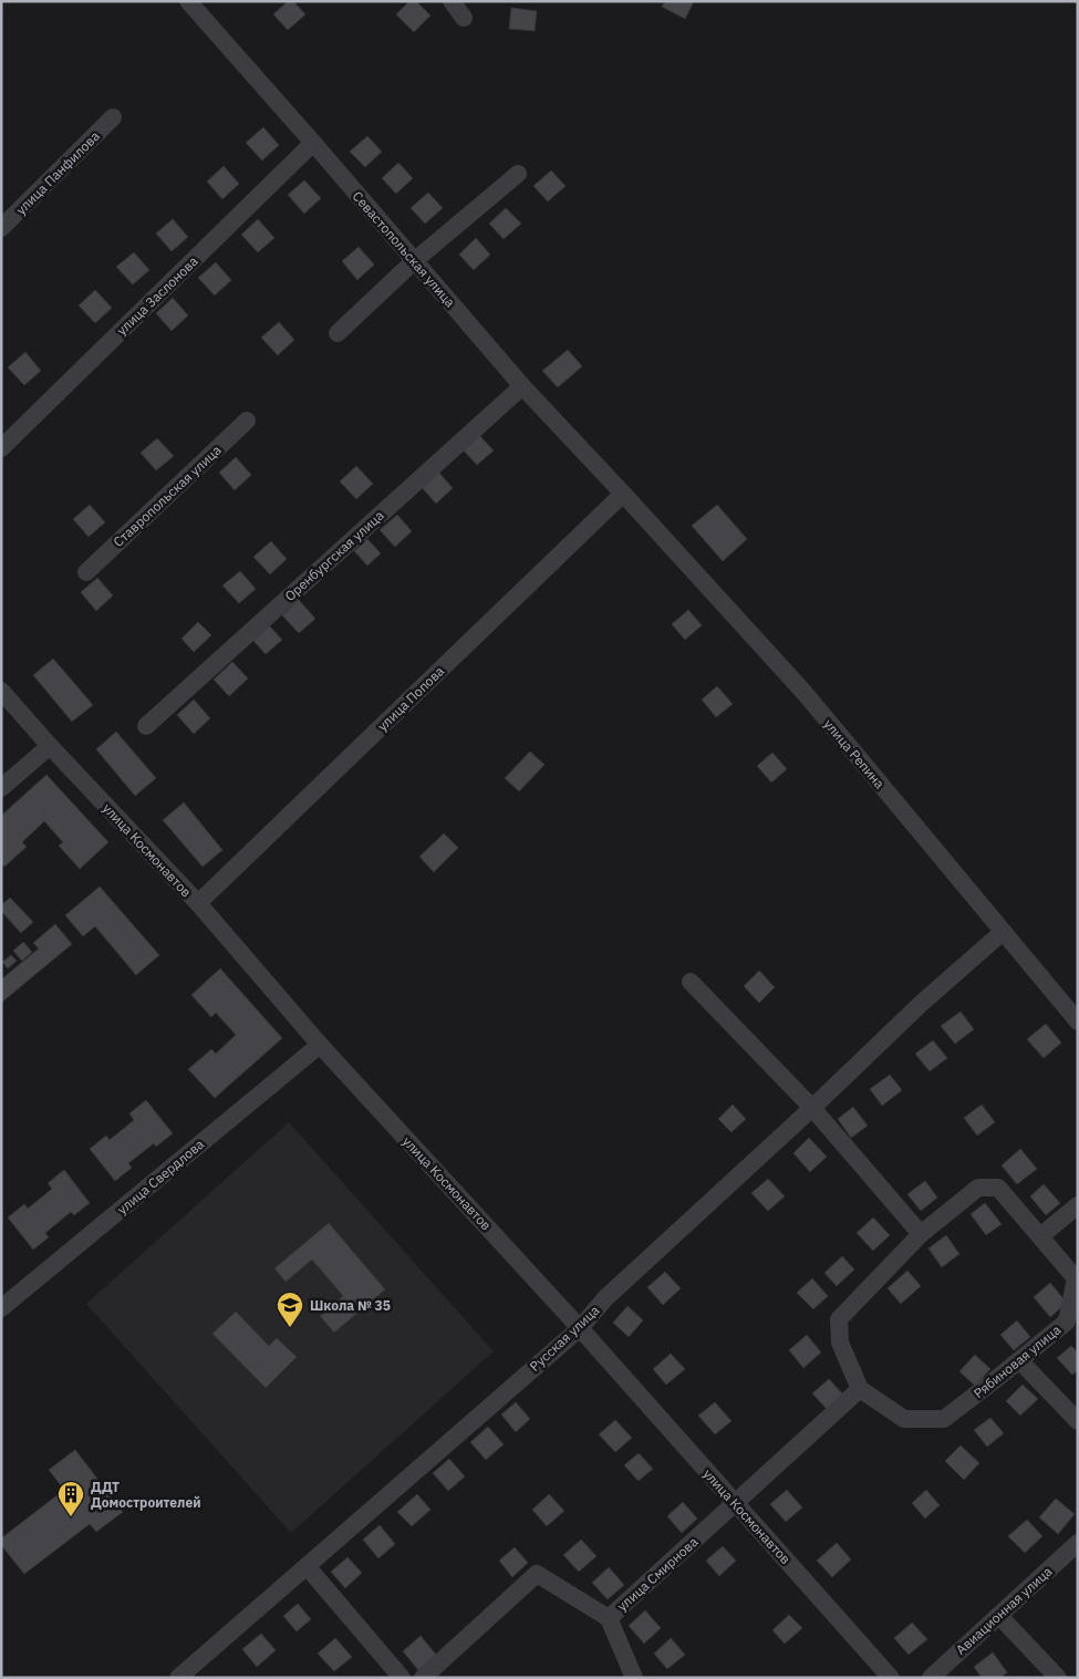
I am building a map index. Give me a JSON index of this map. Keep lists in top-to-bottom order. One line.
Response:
{"streets":{"street":["улица Панфилова","Севастопольская улица","улица Заслонова","Ставропольская улица","Оренбургская улица","улица Попова","улица Репина","улица Космонавтов","улица Свердлова","Русская улица","Рябиновая улица","улица Смирнова","Авиационная улица"]},"crossings":[["Севастопольская улица","улица Заслонова"],["Севастопольская улица","Оренбургская улица"],["Севастопольская улица","улица Попова"],["Севастопольская улица","улица Репина"],["улица Попова","улица Репина"],["улица Попова","улица Космонавтов"],["улица Репина","Русская улица"],["улица Космонавтов","улица Свердлова"],["улица Космонавтов","Русская улица"],["улица Космонавтов","улица Смирнова"]],"places":{"school or university":["Школа № 35"],"building":["ДДТ Домостроителей"]}}
